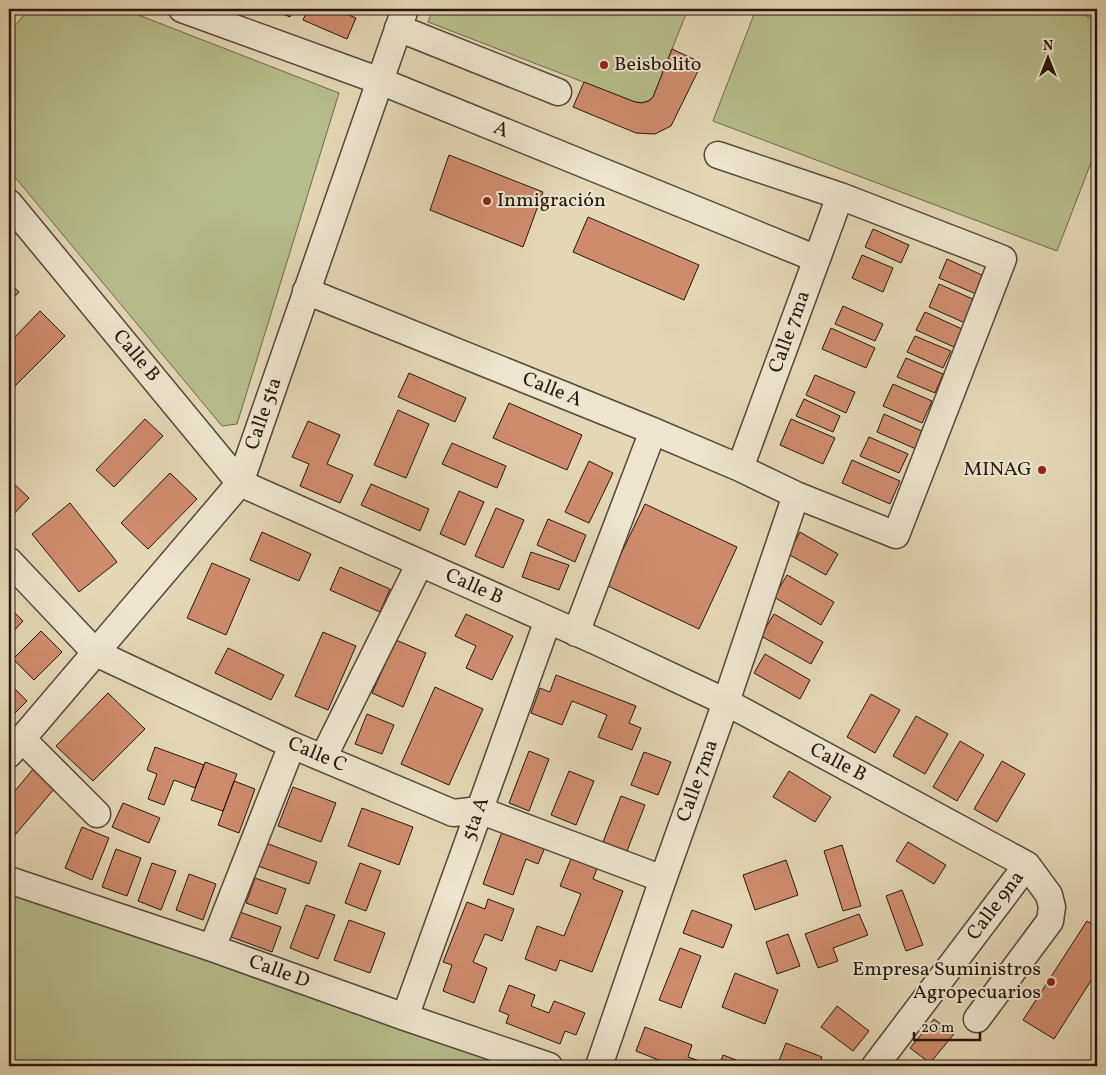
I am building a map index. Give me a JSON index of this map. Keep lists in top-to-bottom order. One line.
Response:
{"streets":{"street":["A","Calle 7ma","Calle B","Calle A","Calle 5ta","Calle C","5ta A","Calle 9na","Calle D"]},"crossings":[["A","Calle 7ma"],["A","Calle 5ta"],["Calle 7ma","Calle B"],["Calle 7ma","Calle A"],["Calle 7ma","Calle C"],["Calle B","Calle 5ta"],["Calle B","5ta A"],["Calle B","Calle 9na"],["Calle A","Calle 5ta"],["Calle 5ta","Calle C"],["Calle C","5ta A"],["5ta A","Calle D"]],"places":["Beisbolito","Inmigración","MINAG","Empresa Suministros Agropecuarios"],"scale_bar":"20 m","north":"top"}
